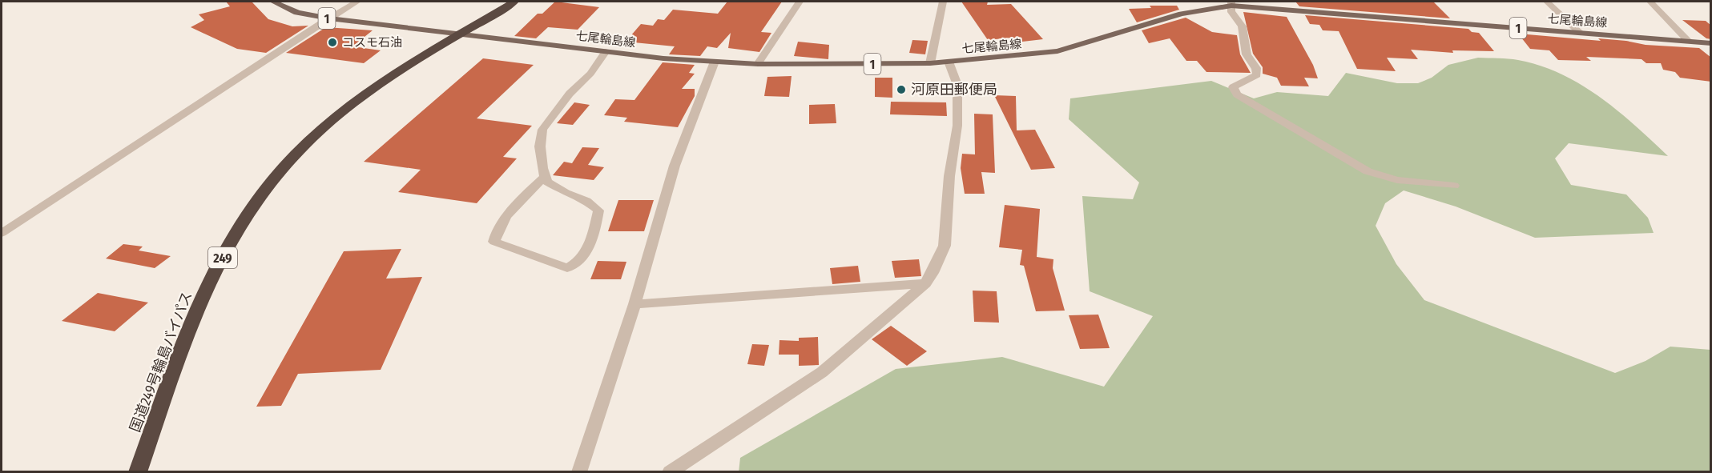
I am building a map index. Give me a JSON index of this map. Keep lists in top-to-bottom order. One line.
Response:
{"streets":{"highway":["249","国道249号輪島バイパス"],"main road":["1","七尾輪島線"]},"crossings":[["七尾輪島線","国道249号輪島バイパス"]],"places":["コスモ石油","河原田郵便局"]}
